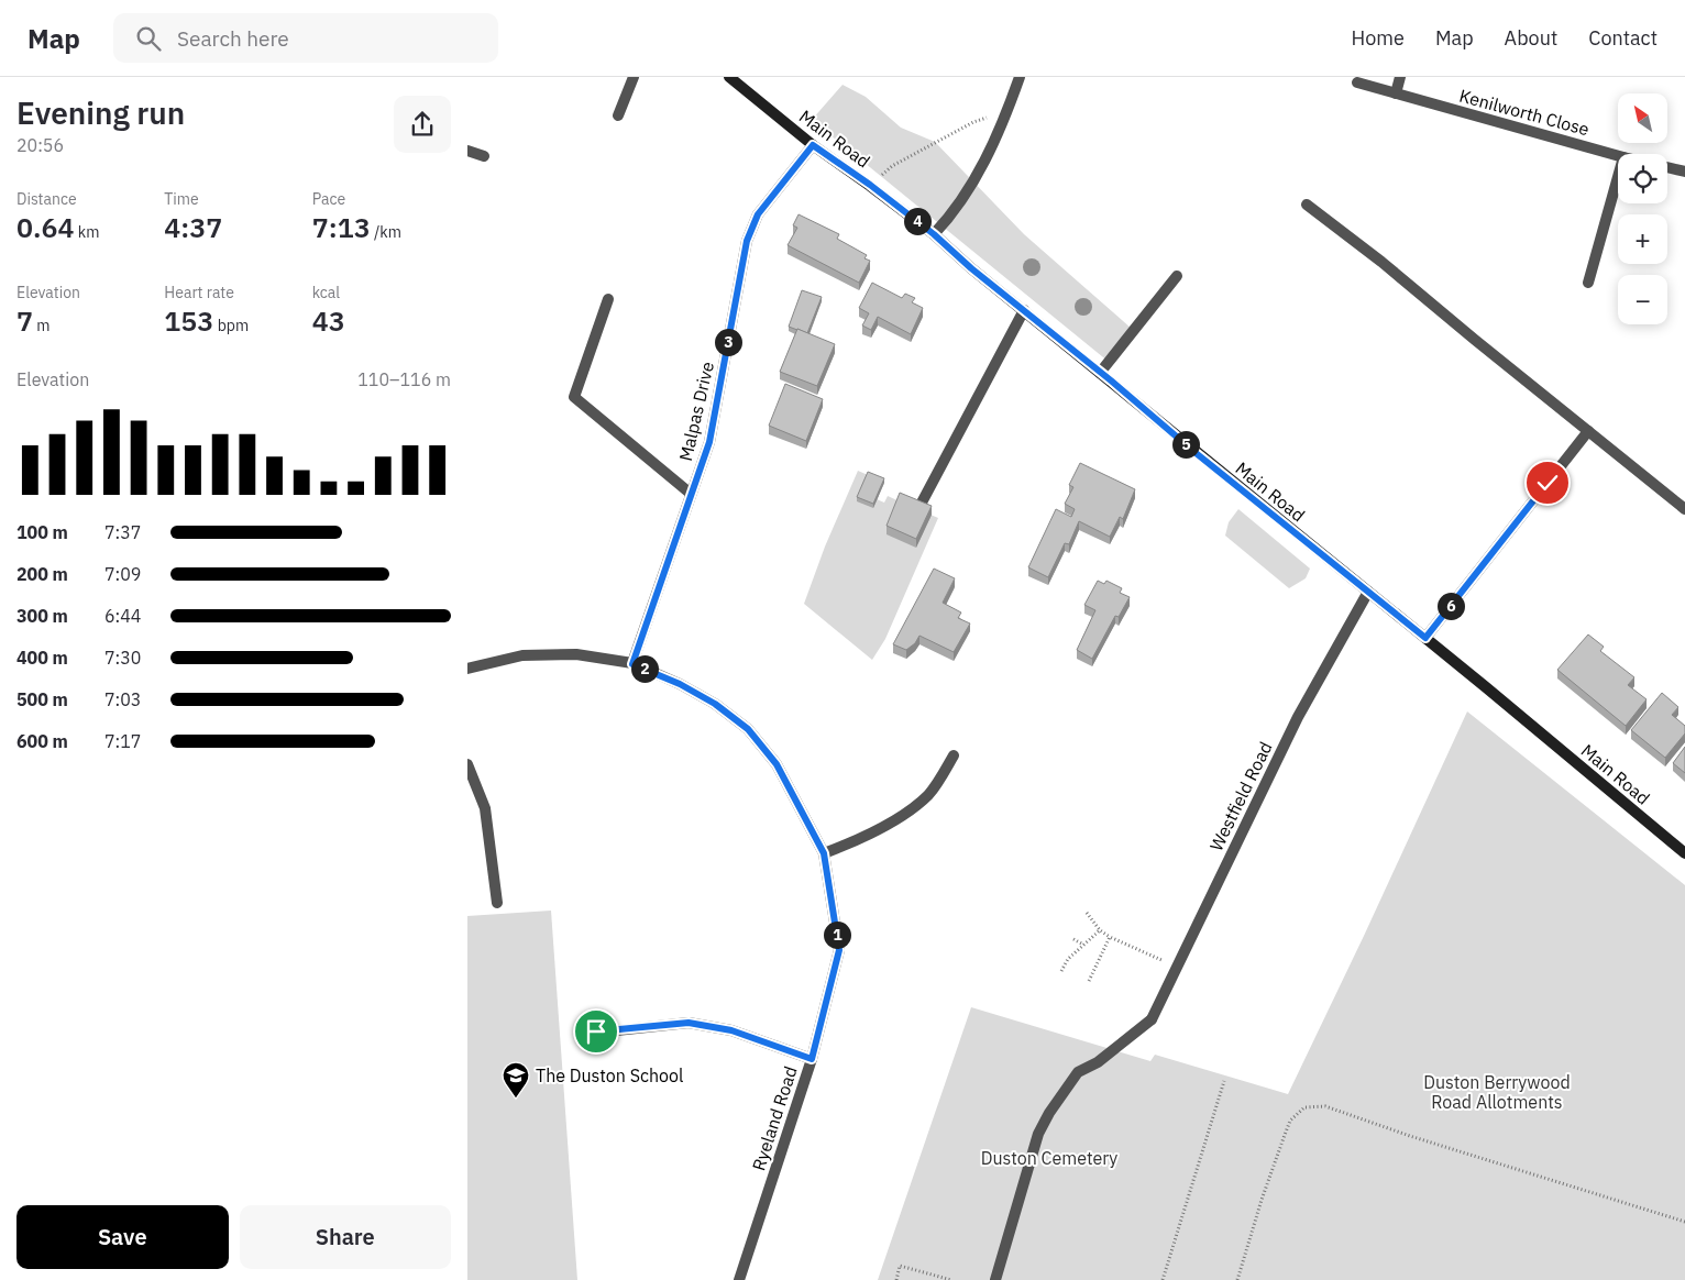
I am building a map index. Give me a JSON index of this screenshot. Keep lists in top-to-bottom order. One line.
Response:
{"streets":{"street":["Kenilworth Close","Main Road","Malpas Drive","Westfield Road","Ryeland Road"]},"crossings":[["Main Road","Malpas Drive"],["Main Road","Westfield Road"],["Malpas Drive","Ryeland Road"]],"parks":["Duston Berrywood Road Allotments","Duston Cemetery"],"places":{"school or university":["The Duston School"]},"north":"top left","page":{"header":"Map","search":"Search here","nav":["Home","Map","About","Contact"],"heading":["Evening run","20:56"],"map_buttons":["+","−"],"stats":[["Distance","0.64 km"],["Time","4:37"],["Pace","7:13 /km"],["Elevation","7 m"],["Heart rate","153 bpm"],["kcal","43"]],"pins":["4","3","5","6","2","1"],"chart":["Elevation","110–116 m"],"list":[{"name":"100 m","note":"7:37"},{"name":"200 m","note":"7:09"},{"name":"300 m","note":"6:44"},{"name":"400 m","note":"7:30"},{"name":"500 m","note":"7:03"},{"name":"600 m","note":"7:17"}],"buttons":["Save","Share"]}}
